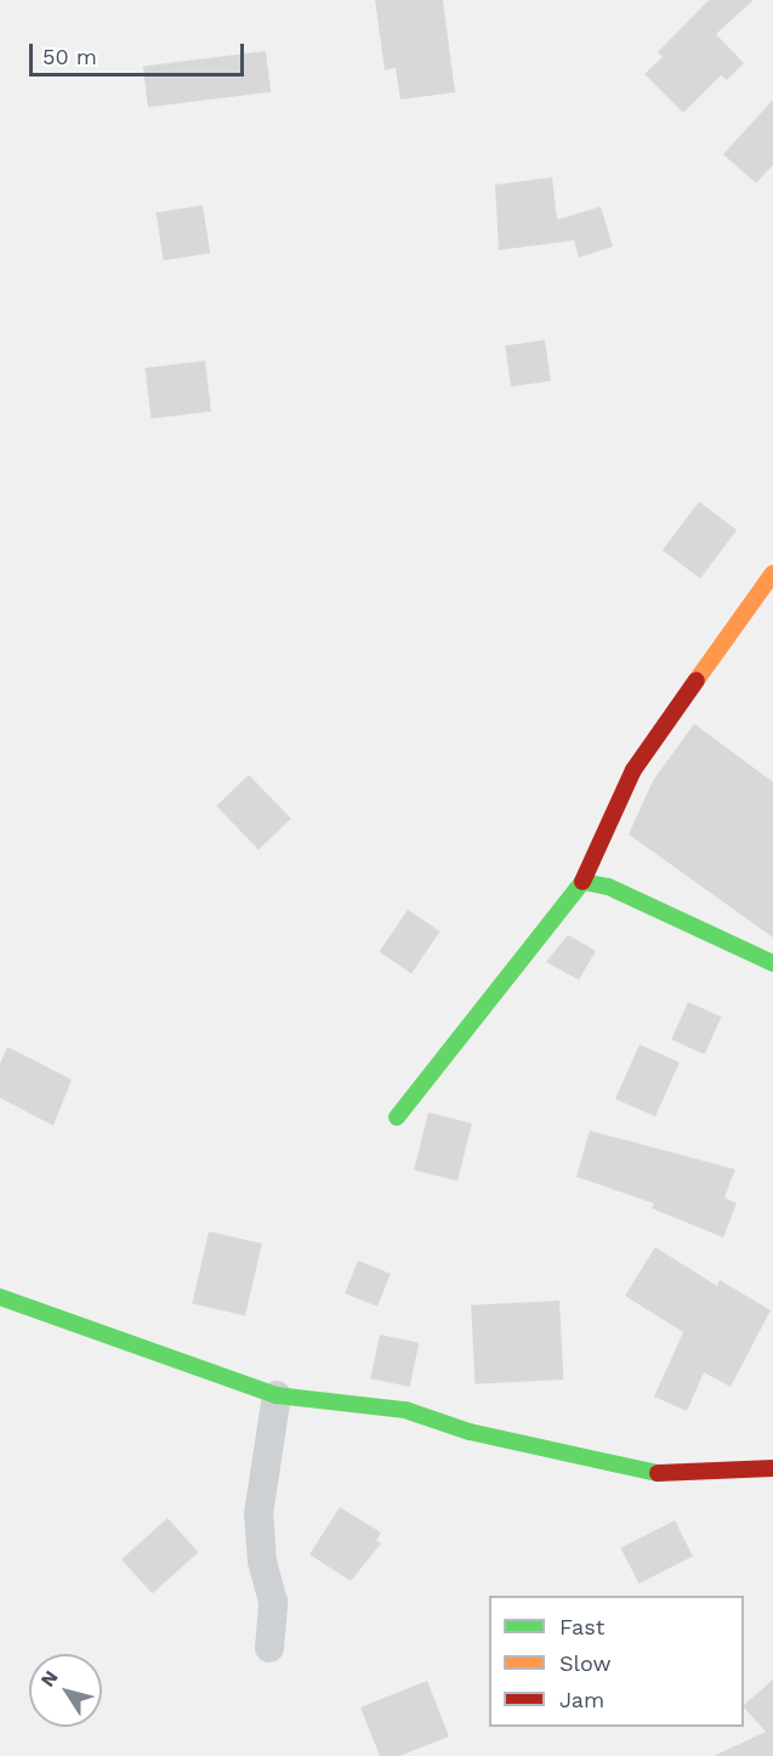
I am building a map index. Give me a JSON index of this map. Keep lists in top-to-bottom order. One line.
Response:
{"legend":["Fast","Slow","Jam"],"scale_bar":"50 m","north":"top left"}
